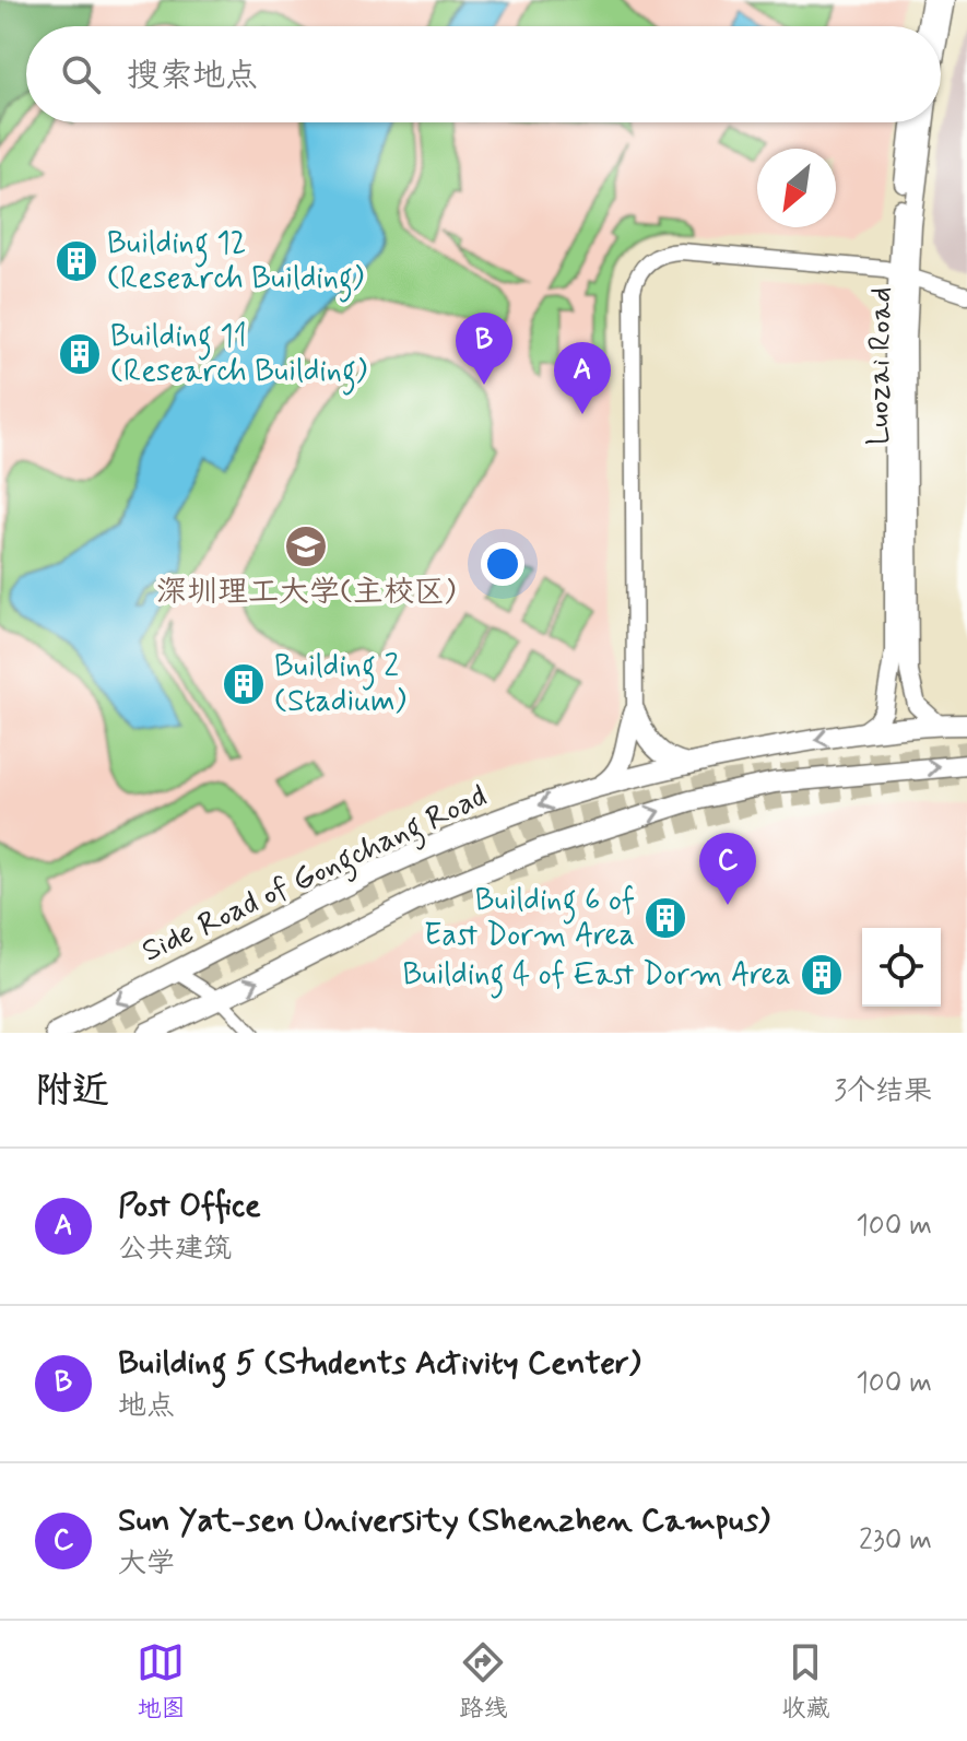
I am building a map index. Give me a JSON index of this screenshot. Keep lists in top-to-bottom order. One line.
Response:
{"streets":{"main road":["Luozai Road","Side Road of Gongchang Road"]},"crossings":[["Luozai Road","Side Road of Gongchang Road"]],"places":{"building":["Building 12 (Research Building)","Building 11 (Research Building)","Building 2 (Stadium)","Building 6 of East Dorm Area","Building 4 of East Dorm Area"],"school or university":["深圳理工大学(主校区)"]},"north":"bottom left","page":{"search":"搜索地点","pins":["B","A","C"],"heading":["附近","3个结果"],"list":[{"mark":"A","name":"Post Office","note":"公共建筑","value":"100 m"},{"mark":"B","name":"Building 5 (Students Activity Center)","note":"地点","value":"100 m"},{"mark":"C","name":"Sun Yat-sen University (Shenzhen Campus)","note":"大学","value":"230 m"}],"nav":["地图","路线","收藏"]}}
